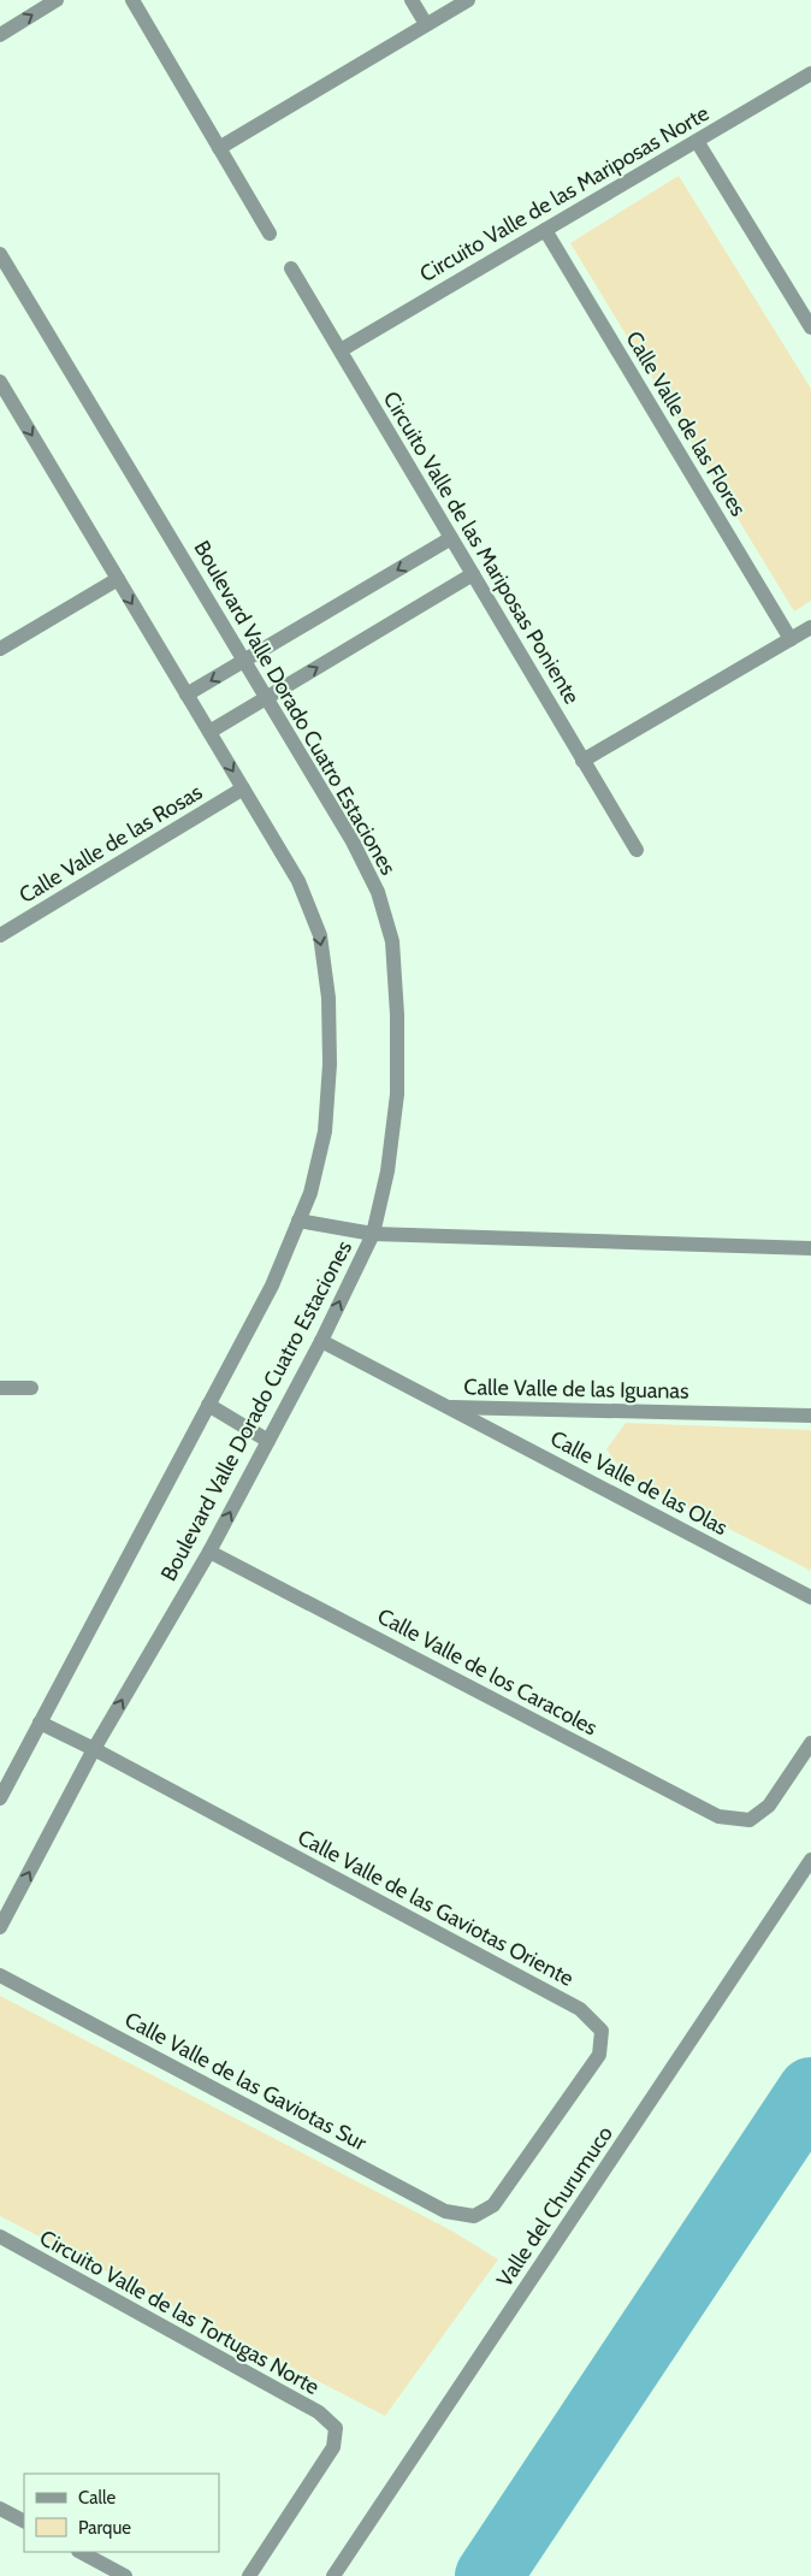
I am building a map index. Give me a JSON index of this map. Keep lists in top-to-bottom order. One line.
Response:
{"streets":{"street":["Circuito Valle de las Mariposas Norte","Calle Valle de las Flores","Circuito Valle de las Mariposas Poniente","Boulevard Valle Dorado Cuatro Estaciones","Calle Valle de las Rosas","Calle Valle de las Iguanas","Calle Valle de las Olas","Calle Valle de los Caracoles","Calle Valle de las Gaviotas Oriente","Calle Valle de las Gaviotas Sur","Valle del Churumuco","Circuito Valle de las Tortugas Norte"]},"crossings":[["Circuito Valle de las Mariposas Norte","Calle Valle de las Flores"],["Circuito Valle de las Mariposas Norte","Circuito Valle de las Mariposas Poniente"],["Boulevard Valle Dorado Cuatro Estaciones","Calle Valle de las Rosas"],["Boulevard Valle Dorado Cuatro Estaciones","Calle Valle de las Iguanas"],["Boulevard Valle Dorado Cuatro Estaciones","Calle Valle de los Caracoles"],["Boulevard Valle Dorado Cuatro Estaciones","Calle Valle de las Gaviotas Oriente"],["Calle Valle de las Iguanas","Calle Valle de las Olas"],["Calle Valle de las Gaviotas Oriente","Calle Valle de las Gaviotas Sur"]],"legend":["Calle","Parque"]}
